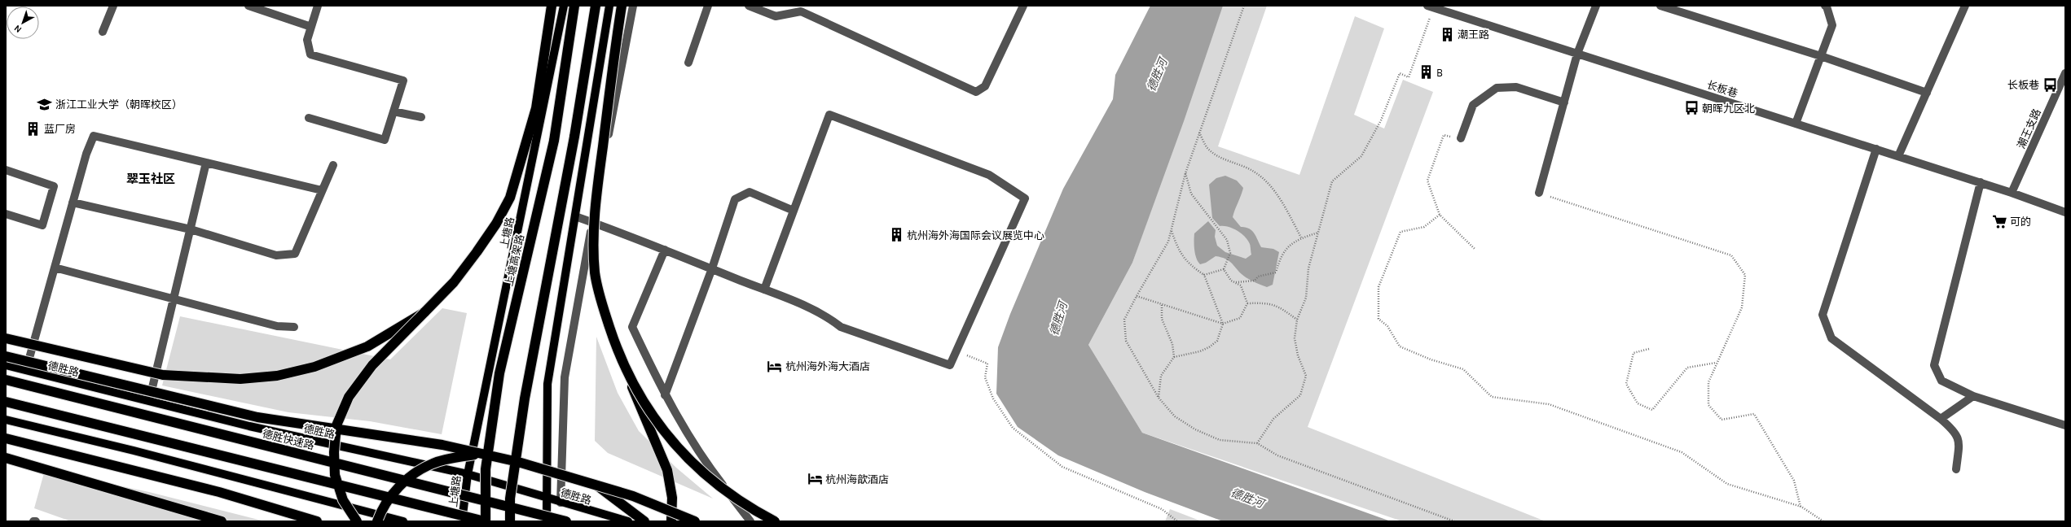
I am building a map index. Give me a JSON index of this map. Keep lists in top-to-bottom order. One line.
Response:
{"streets":{"highway":["上塘高架路","德胜快速路"],"main road":["上塘路","德胜路"],"street":["长板巷","潮王支路"]},"crossings":[["长板巷","潮王支路"],["上塘路","德胜路"]],"districts":["翠玉社区"],"water":["德胜河"],"places":{"building":["潮王路","B","蓝厂房","杭州海外海国际会议展览中心"],"bus stop":["长板巷","朝晖九区北"],"school or university":["浙江工业大学（朝晖校区）"],"supermarket":["可的"],"hotel":["杭州海外海大酒店","杭州海歆酒店"]},"north":"bottom left"}
